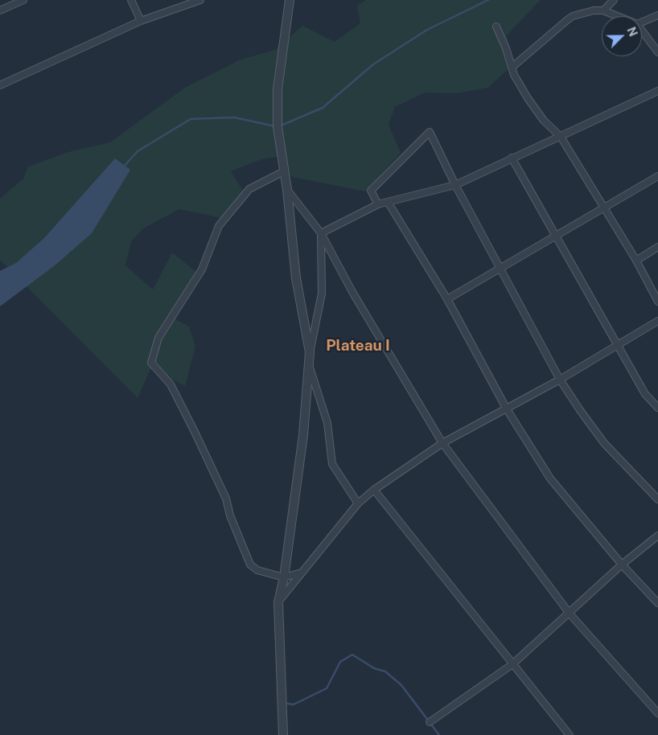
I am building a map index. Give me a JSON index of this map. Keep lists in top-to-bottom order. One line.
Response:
{"districts":["Plateau I"],"north":"top right"}
